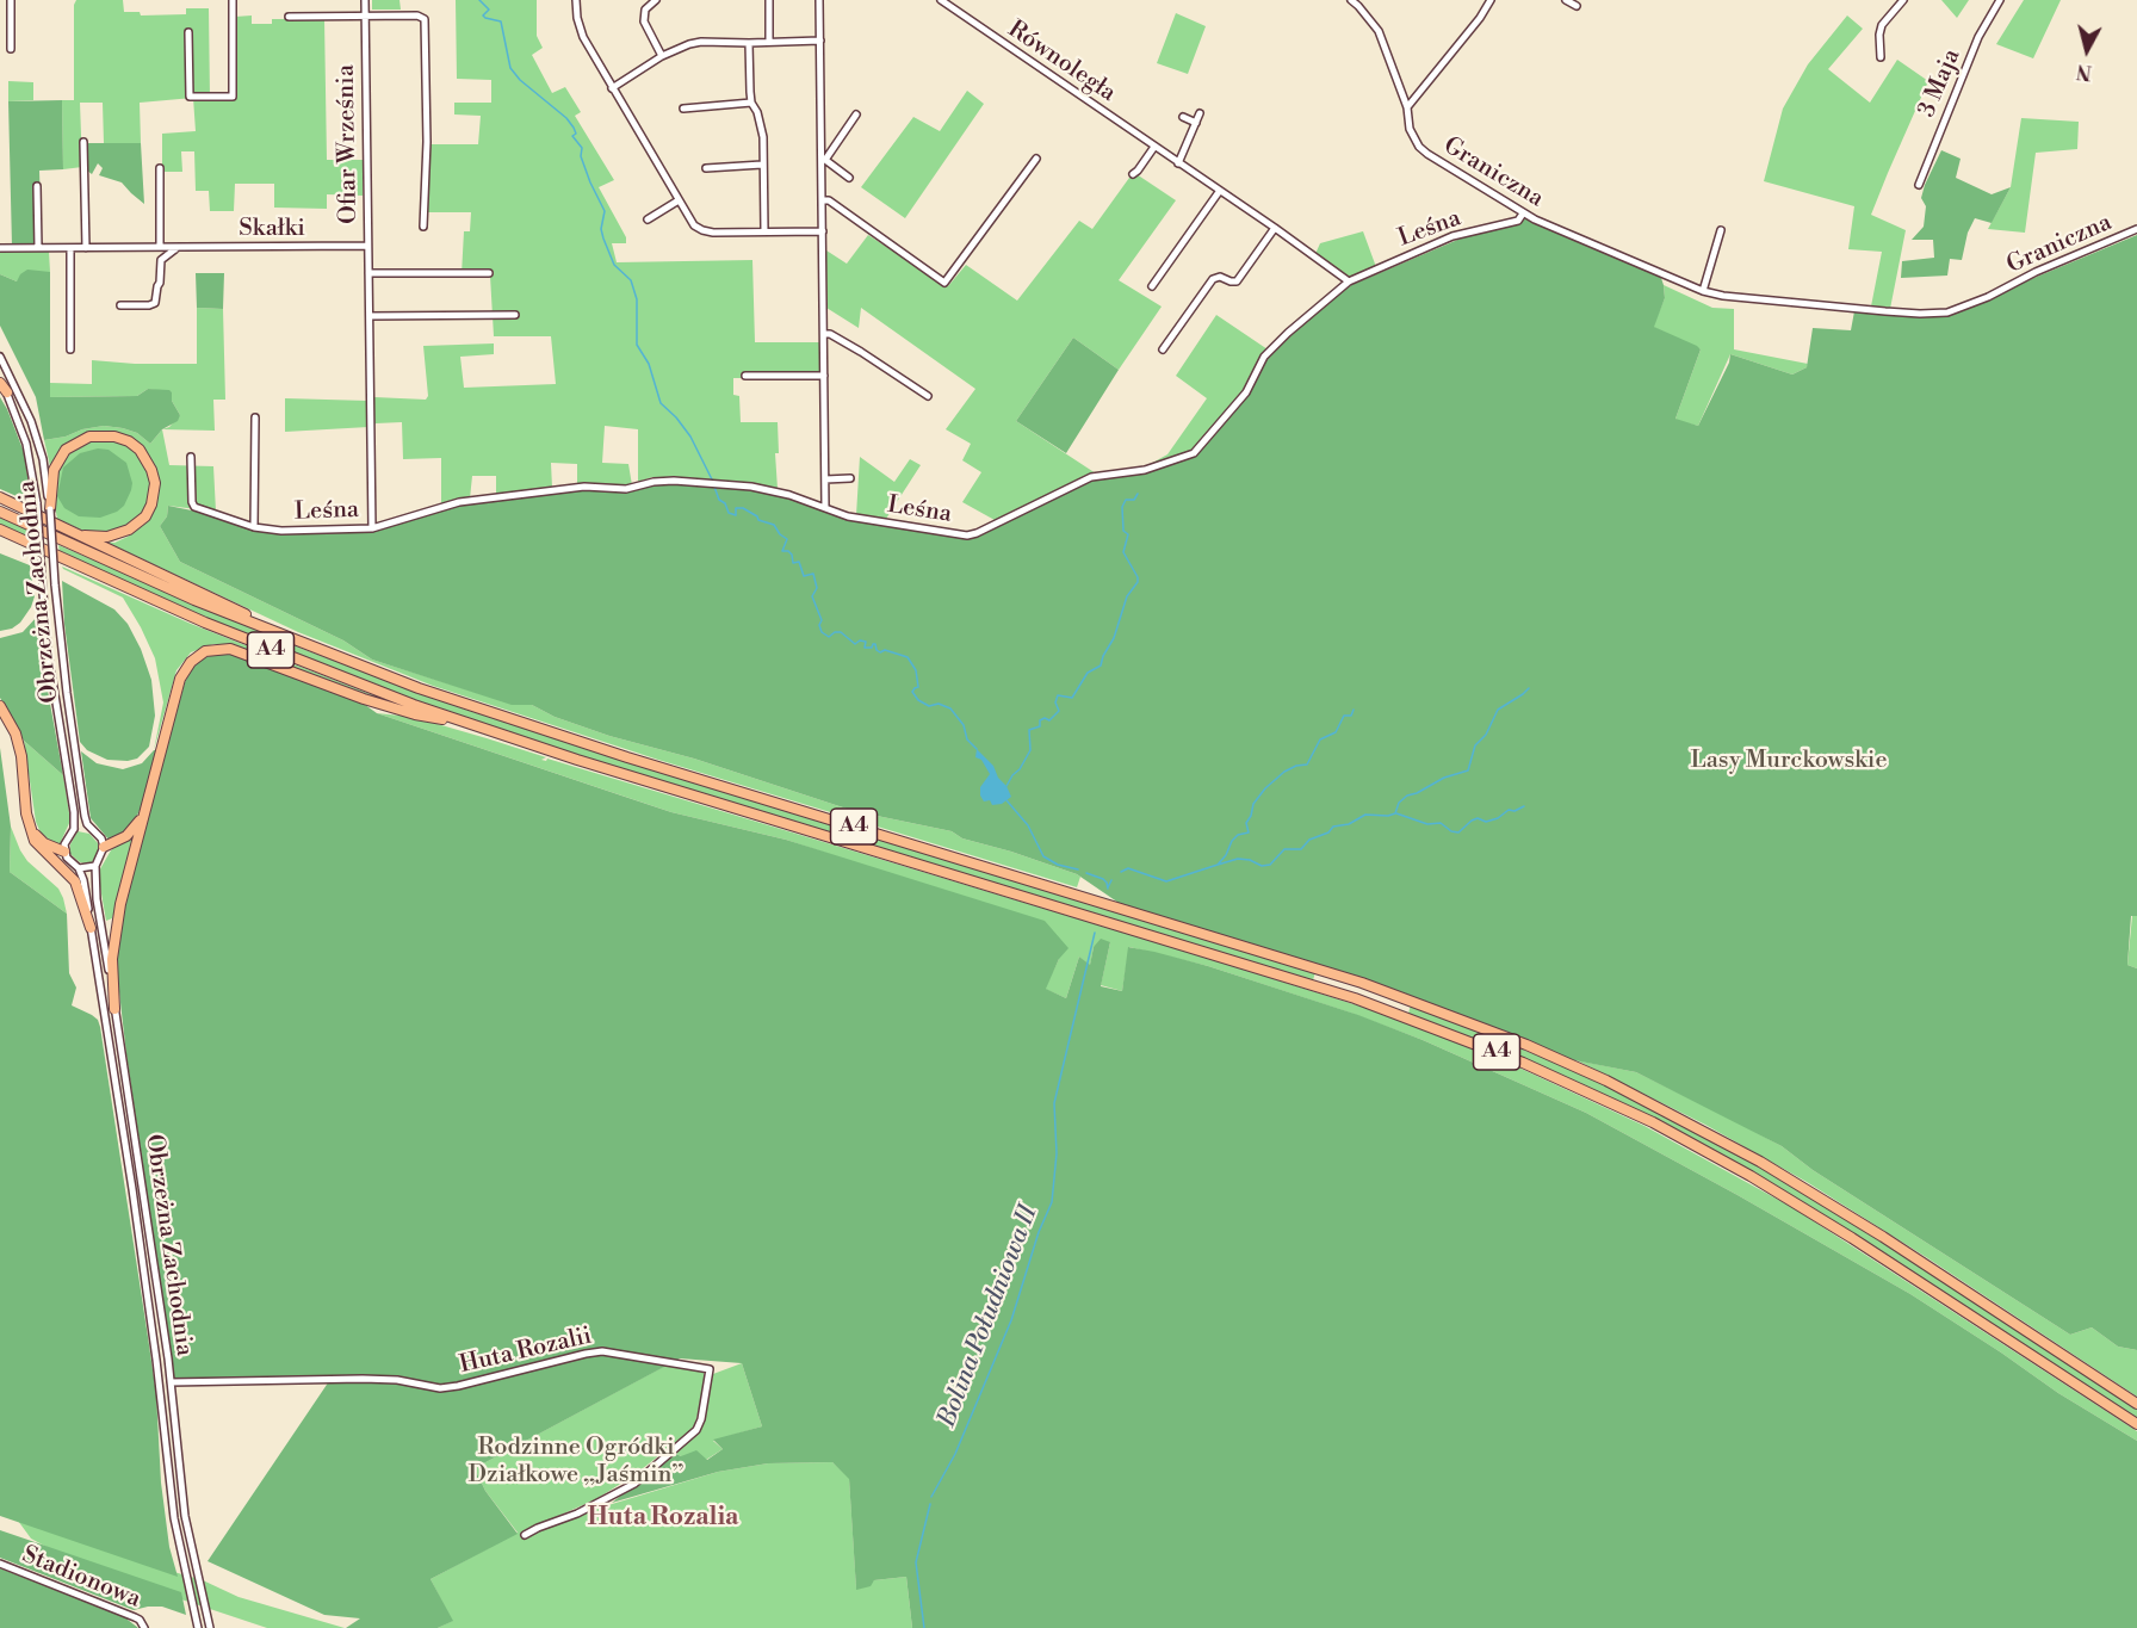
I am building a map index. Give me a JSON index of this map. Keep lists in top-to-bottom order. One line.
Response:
{"streets":{"highway":["A4"],"street":["Równoległa","3 Maja","Ofiar Września","Graniczna","Skałki","Leśna","Obrzeżna Zachodnia","Huta Rozalii","Stadionowa"]},"crossings":[["Równoległa","Leśna"],["Ofiar Września","Skałki"],["Ofiar Września","Leśna"],["Graniczna","Leśna"],["Obrzeżna Zachodnia","Huta Rozalii"]],"districts":["Huta Rozalia"],"water":["Bolina Południowa II"],"parks":["Lasy Murckowskie","Rodzinne Ogródki Działkowe „Jaśmin”"],"north":"bottom"}
